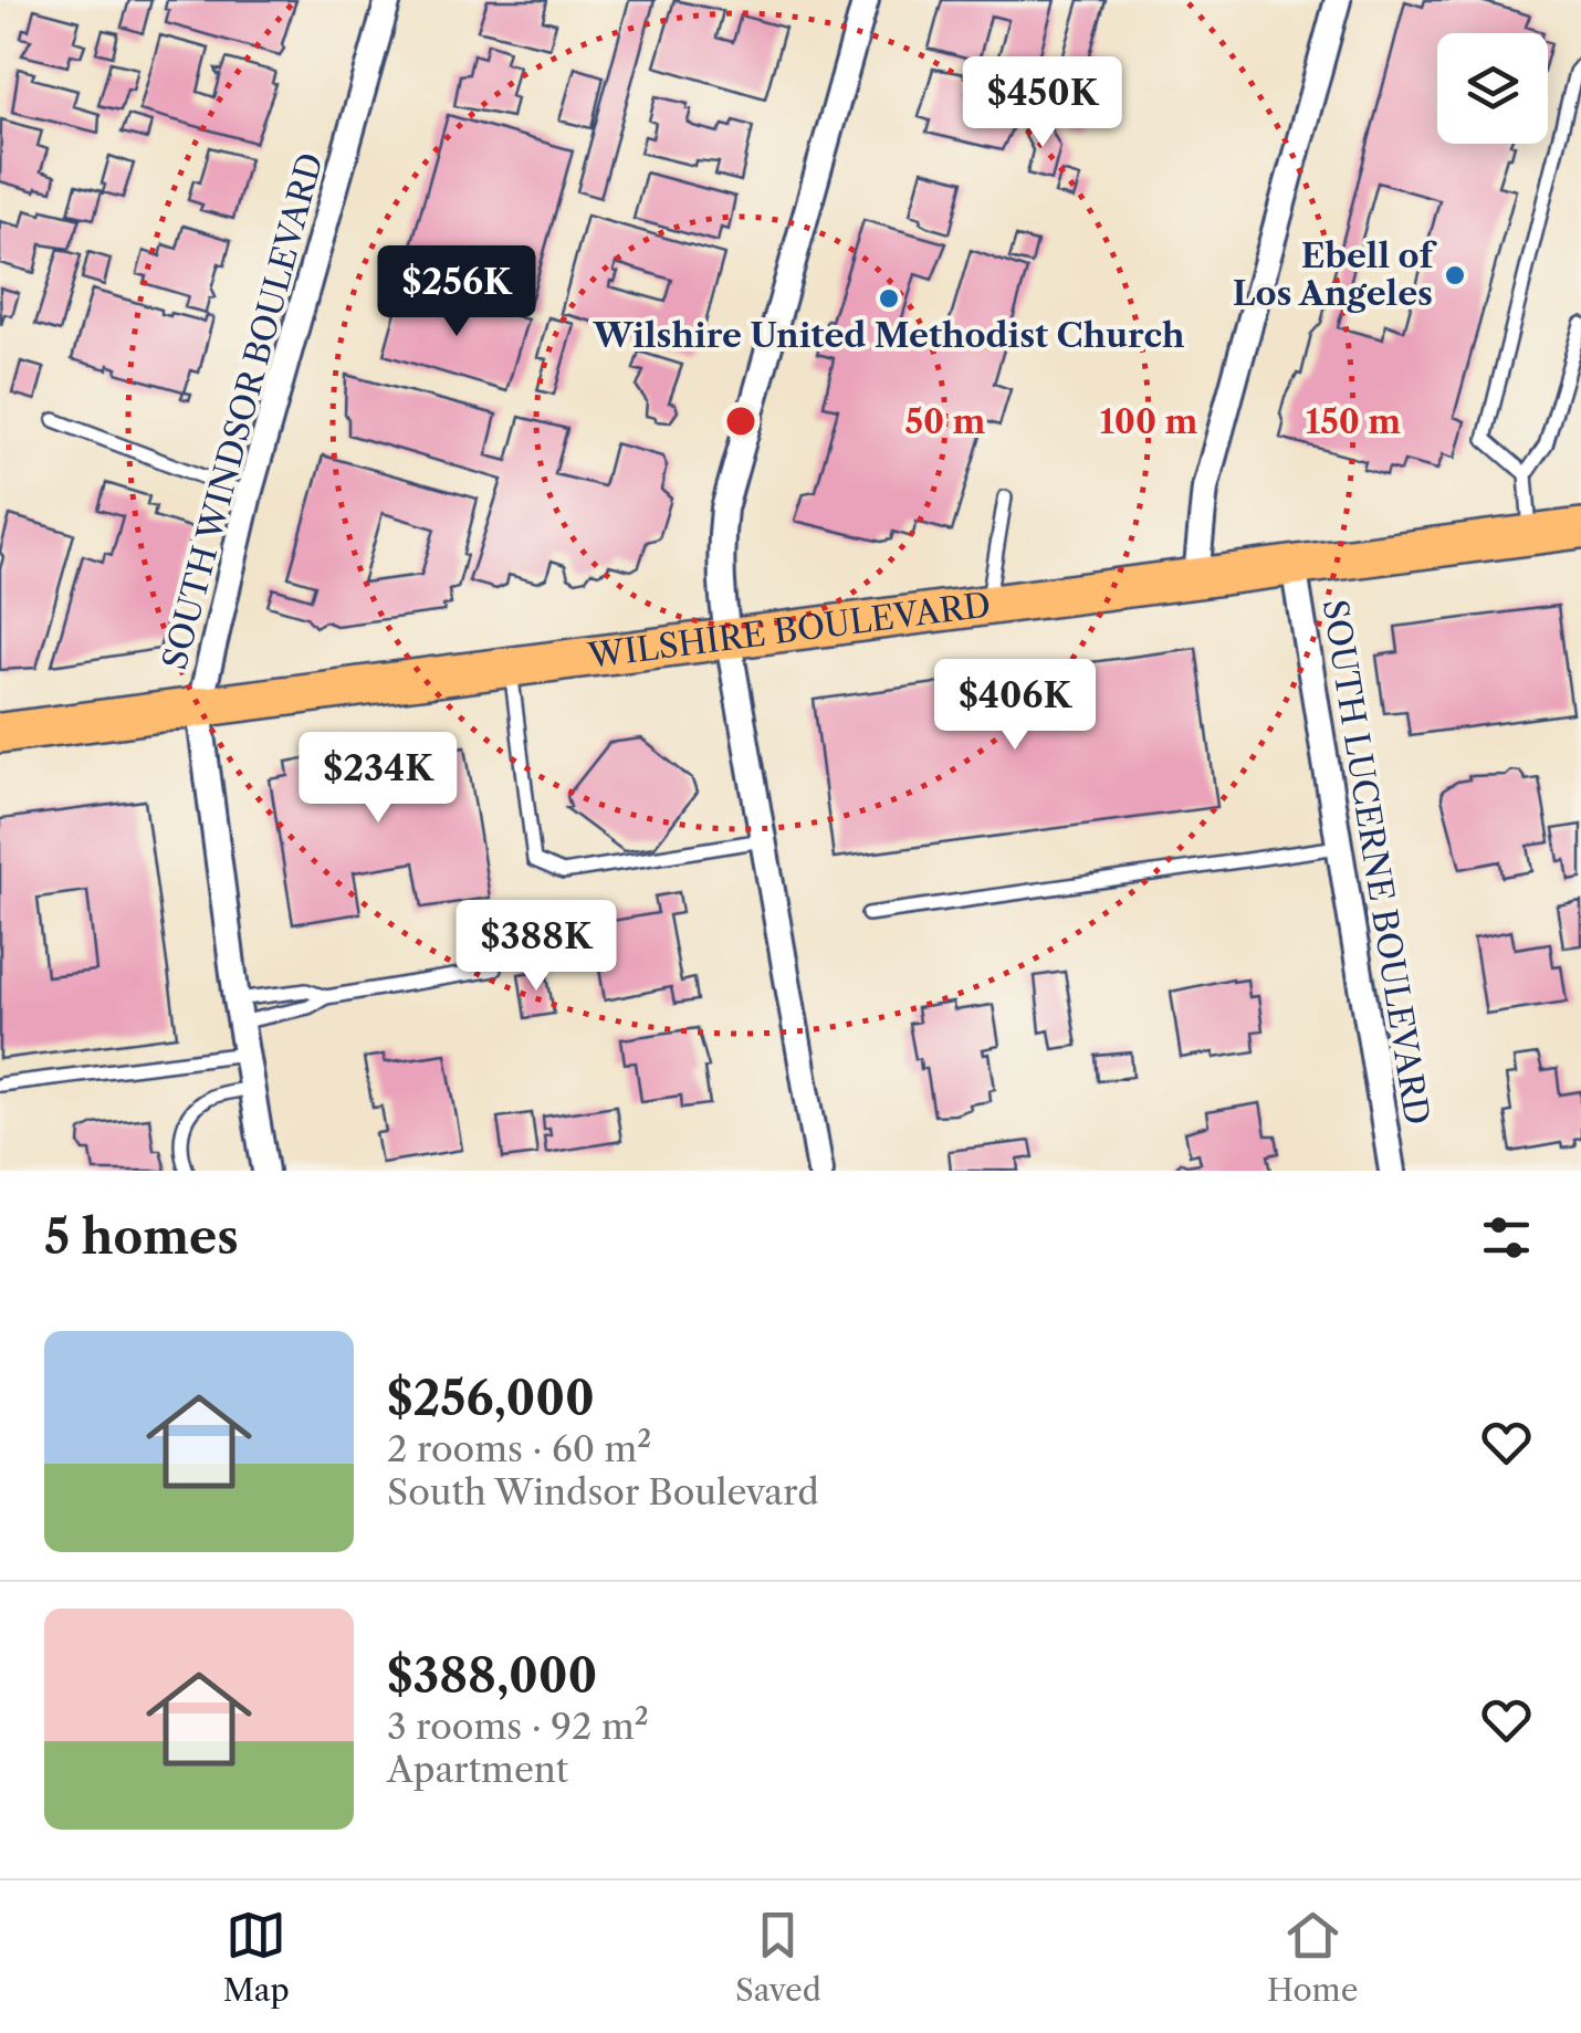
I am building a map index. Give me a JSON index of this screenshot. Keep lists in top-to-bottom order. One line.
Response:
{"streets":{"main road":["WILSHIRE BOULEVARD"],"street":["SOUTH WINDSOR BOULEVARD","SOUTH LUCERNE BOULEVARD"]},"crossings":[["SOUTH WINDSOR BOULEVARD","WILSHIRE BOULEVARD"],["WILSHIRE BOULEVARD","SOUTH LUCERNE BOULEVARD"]],"places":["Ebell of Los Angeles","Wilshire United Methodist Church"],"page":{"price":["$450K","$256K","$406K","$234K","$388K"],"heading":"5 homes","list":[{"name":"$256,000","note":"2 rooms · 60 m² · South Windsor Boulevard"},{"name":"$388,000","note":"3 rooms · 92 m² · Apartment"}],"tabs":["Map","Saved","Home"]},"rings":["50 m","100 m","150 m"]}
